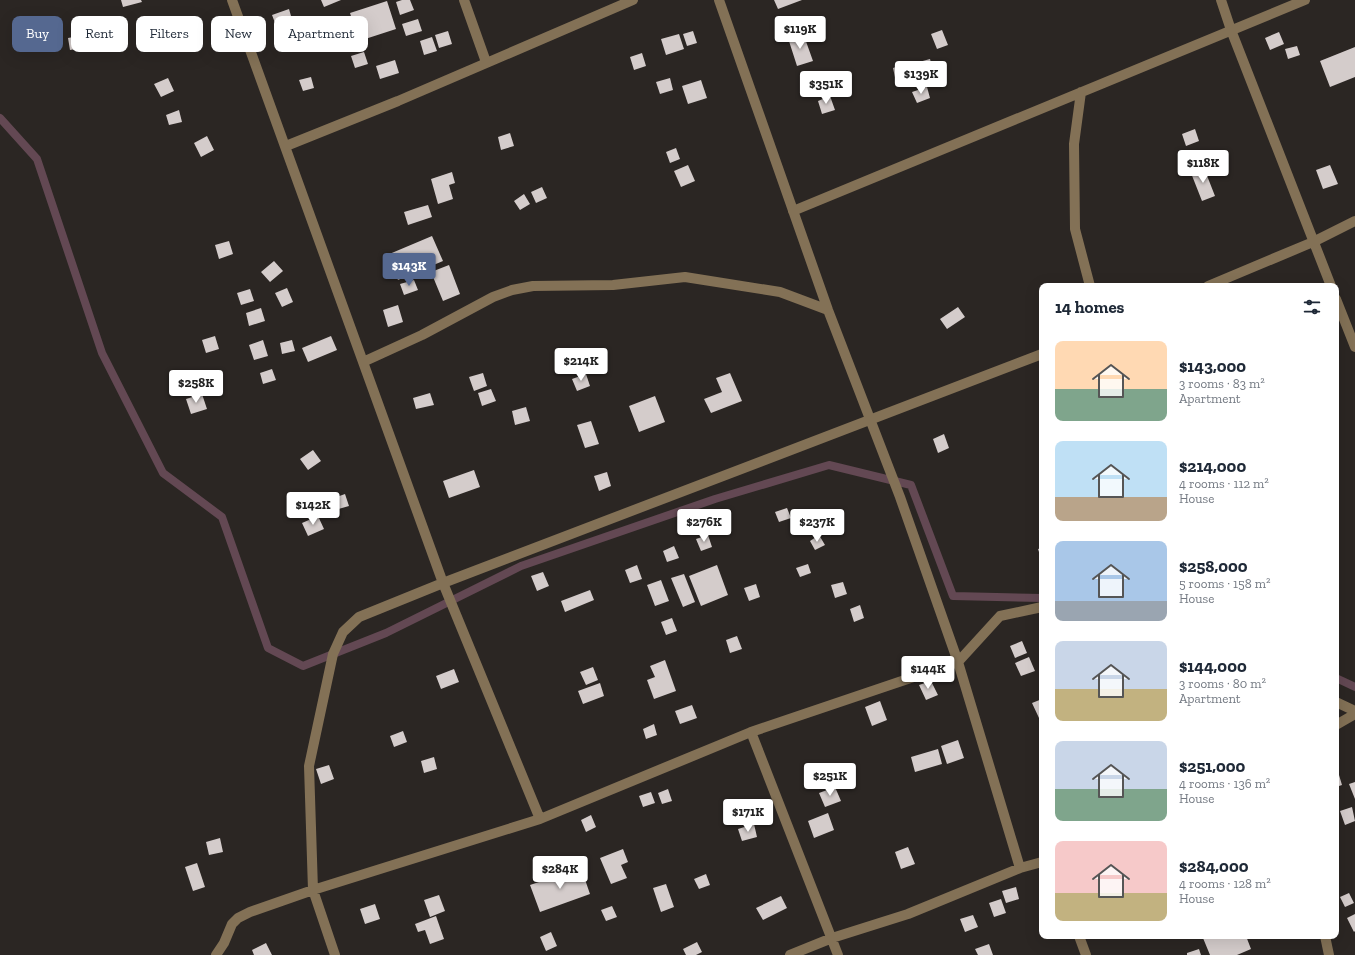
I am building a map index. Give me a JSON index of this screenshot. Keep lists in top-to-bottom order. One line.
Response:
{"page":{"price":["$119K","$139K","$351K","$118K","$143K","$214K","$258K","$142K","$276K","$237K","$144K","$251K","$171K","$284K"],"chip":["Buy","Rent","Filters","New","Apartment"],"heading":"14 homes","list":[{"name":"$143,000","note":"3 rooms · 83 m² · Apartment"},{"name":"$214,000","note":"4 rooms · 112 m² · House"},{"name":"$258,000","note":"5 rooms · 158 m² · House"},{"name":"$144,000","note":"3 rooms · 80 m² · Apartment"},{"name":"$251,000","note":"4 rooms · 136 m² · House"},{"name":"$284,000","note":"4 rooms · 128 m² · House"}]}}
